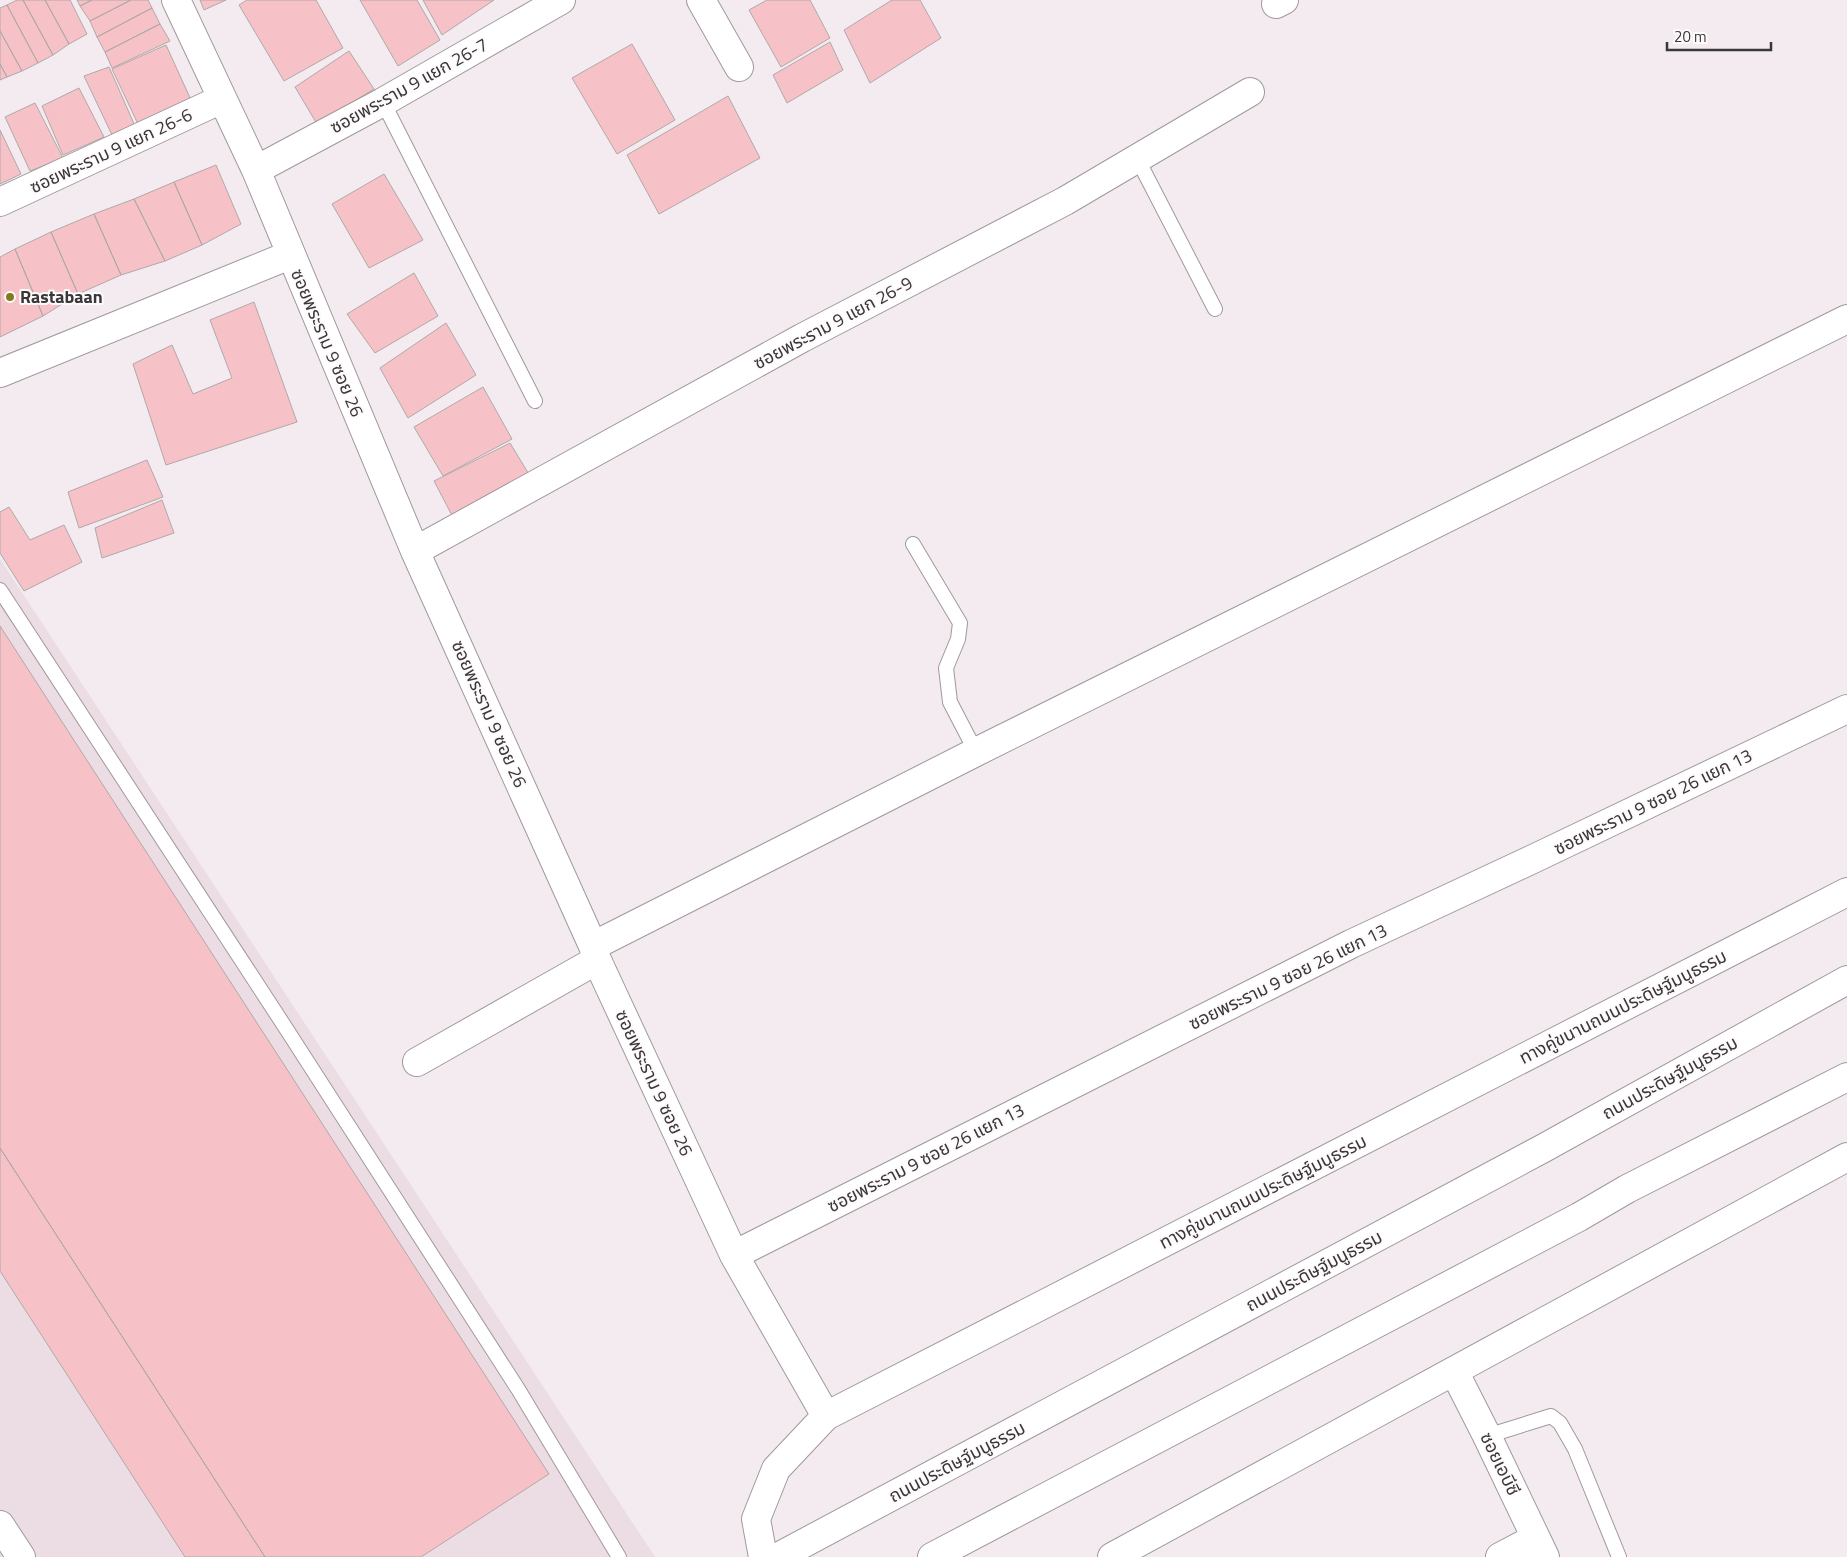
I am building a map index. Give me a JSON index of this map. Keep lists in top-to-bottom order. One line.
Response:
{"streets":{"street":["ซอยพระราม 9 แยก 26-7","ซอยพระราม 9 แยก 26-6","ซอยพระราม 9 แยก 26-9","ซอยพระราม 9 ซอย 26","ซอยพระราม 9 ซอย 26 แยก 13","ทางคู่ขนานถนนประดิษฐ์มนูธรรม","ถนนประดิษฐ์มนูธรรม","ซอยเอบีซี"]},"crossings":[["ซอยพระราม 9 แยก 26-7","ซอยพระราม 9 ซอย 26"],["ซอยพระราม 9 แยก 26-6","ซอยพระราม 9 ซอย 26"],["ซอยพระราม 9 แยก 26-9","ซอยพระราม 9 ซอย 26"],["ซอยพระราม 9 ซอย 26","ซอยพระราม 9 ซอย 26 แยก 13"],["ซอยพระราม 9 ซอย 26","ทางคู่ขนานถนนประดิษฐ์มนูธรรม"]],"places":["Rastabaan"],"scale_bar":"20 m"}
